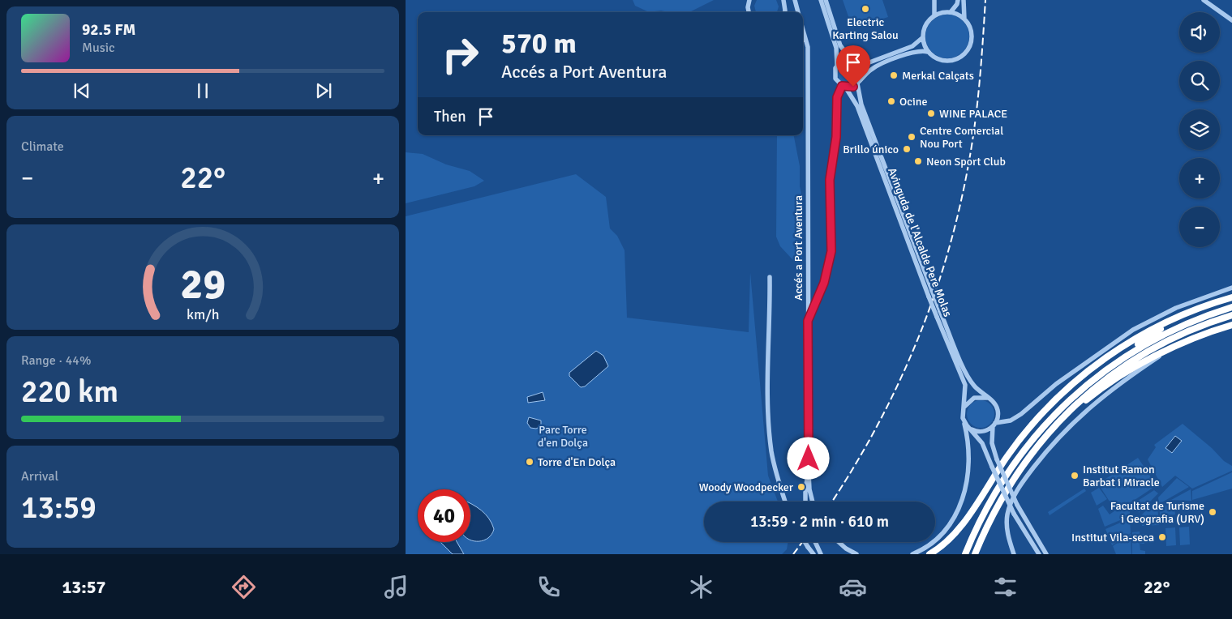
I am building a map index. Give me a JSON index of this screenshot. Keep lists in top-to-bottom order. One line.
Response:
{"streets":{"street":["Avinguda de l'Alcalde Pere Molas","Accés a Port Aventura"]},"crossings":[["Avinguda de l'Alcalde Pere Molas","Accés a Port Aventura"]],"parks":["Parc Torre d'en Dolça"],"places":["Electric Karting Salou","Merkal Calçats","Ocine","WINE PALACE","Centre Comercial Nou Port","Brillo único","Neon Sport Club","Torre d'En Dolça","Institut Ramon Barbat i Miracle","Woody Woodpecker","Facultat de Turisme i Geografia (URV)","Institut Vila-seca"],"page":{"map_buttons":["+","−"],"turn":["570 m","Accés a Port Aventura"],"song":["92.5 FM","Music"],"then":"Then","tile":["Climate",["Range · 44%","220 km"],["Arrival","13:59"]],"heat":["−","22°","+"],"limit":"40","trip":"13:59 · 2 min · 610 m","tabs":["13:57","22°"],"gauge":["29","km/h"]}}
